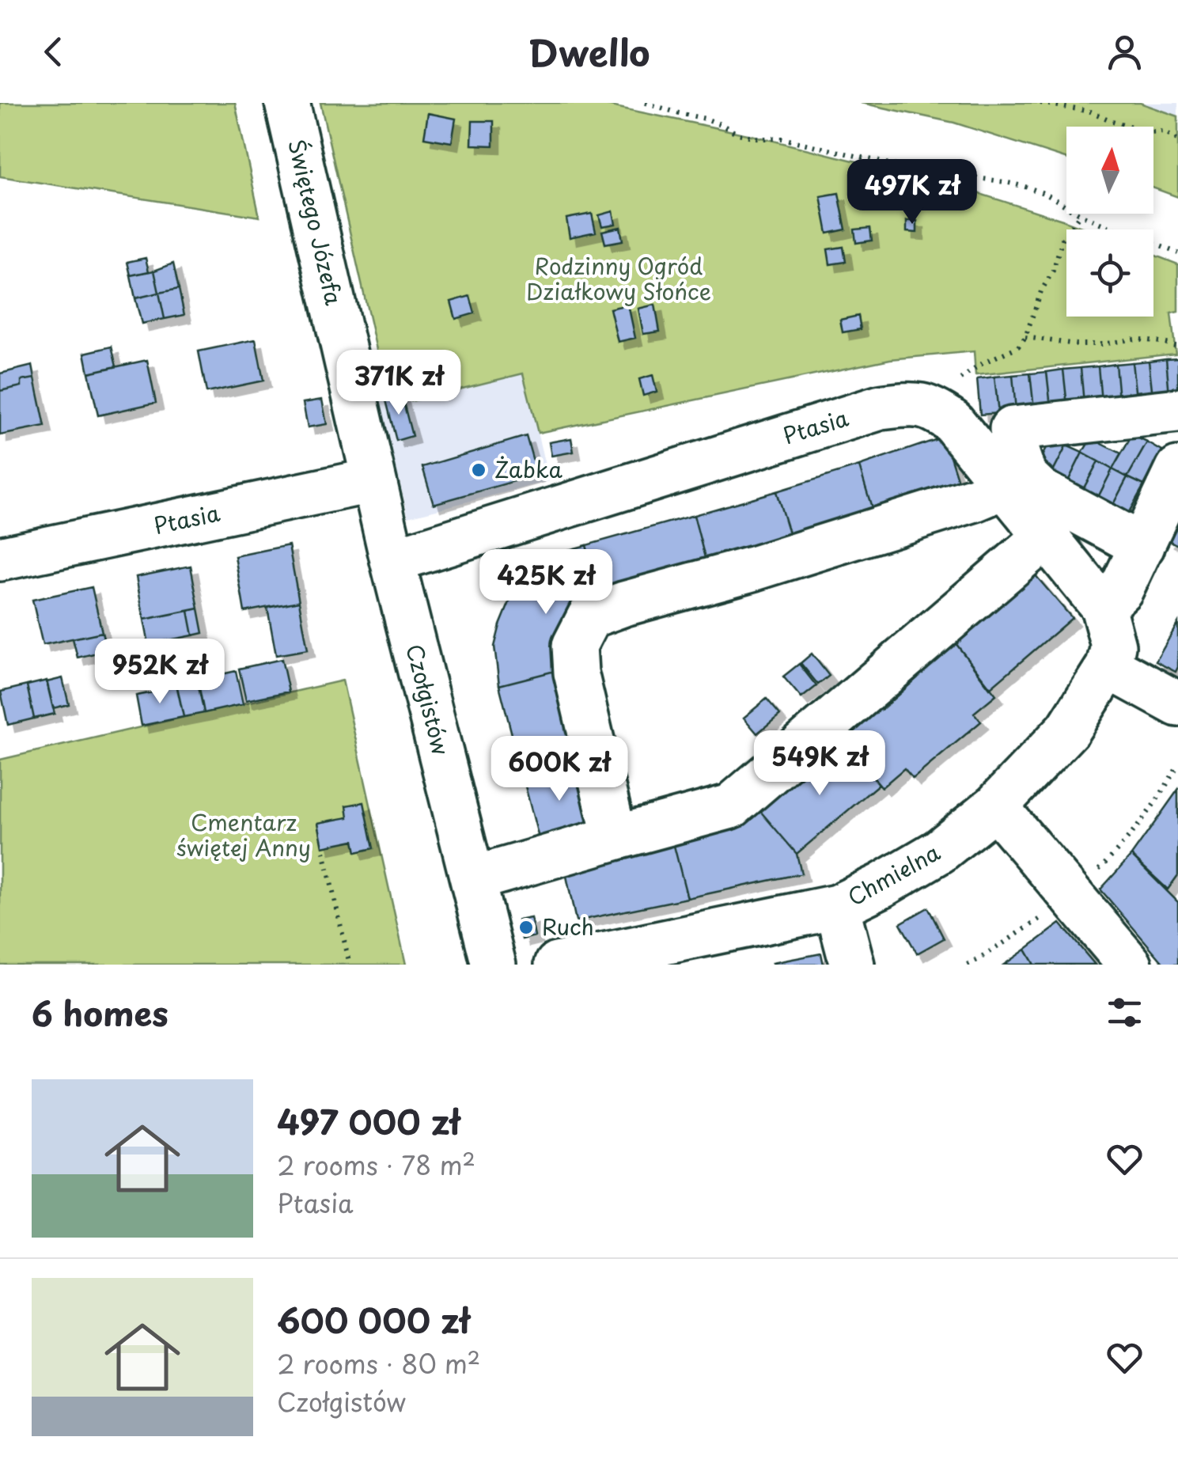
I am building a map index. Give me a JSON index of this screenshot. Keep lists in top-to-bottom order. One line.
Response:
{"streets":{"street":["Świętego Józefa","Ptasia","Czołgistów","Chmielna"]},"crossings":[["Świętego Józefa","Ptasia"],["Świętego Józefa","Czołgistów"],["Ptasia","Czołgistów"],["Ptasia","Chmielna"]],"parks":["Rodzinny Ogród Działkowy Słońce","Cmentarz świętej Anny"],"places":["Żabka","Ruch"],"north":"top","page":{"header":"Dwello","price":["497K zł","371K zł","425K zł","952K zł","549K zł","600K zł"],"heading":"6 homes","list":[{"name":"497 000 zł","note":"2 rooms · 78 m² · Ptasia"},{"name":"600 000 zł","note":"2 rooms · 80 m² · Czołgistów"}]}}
